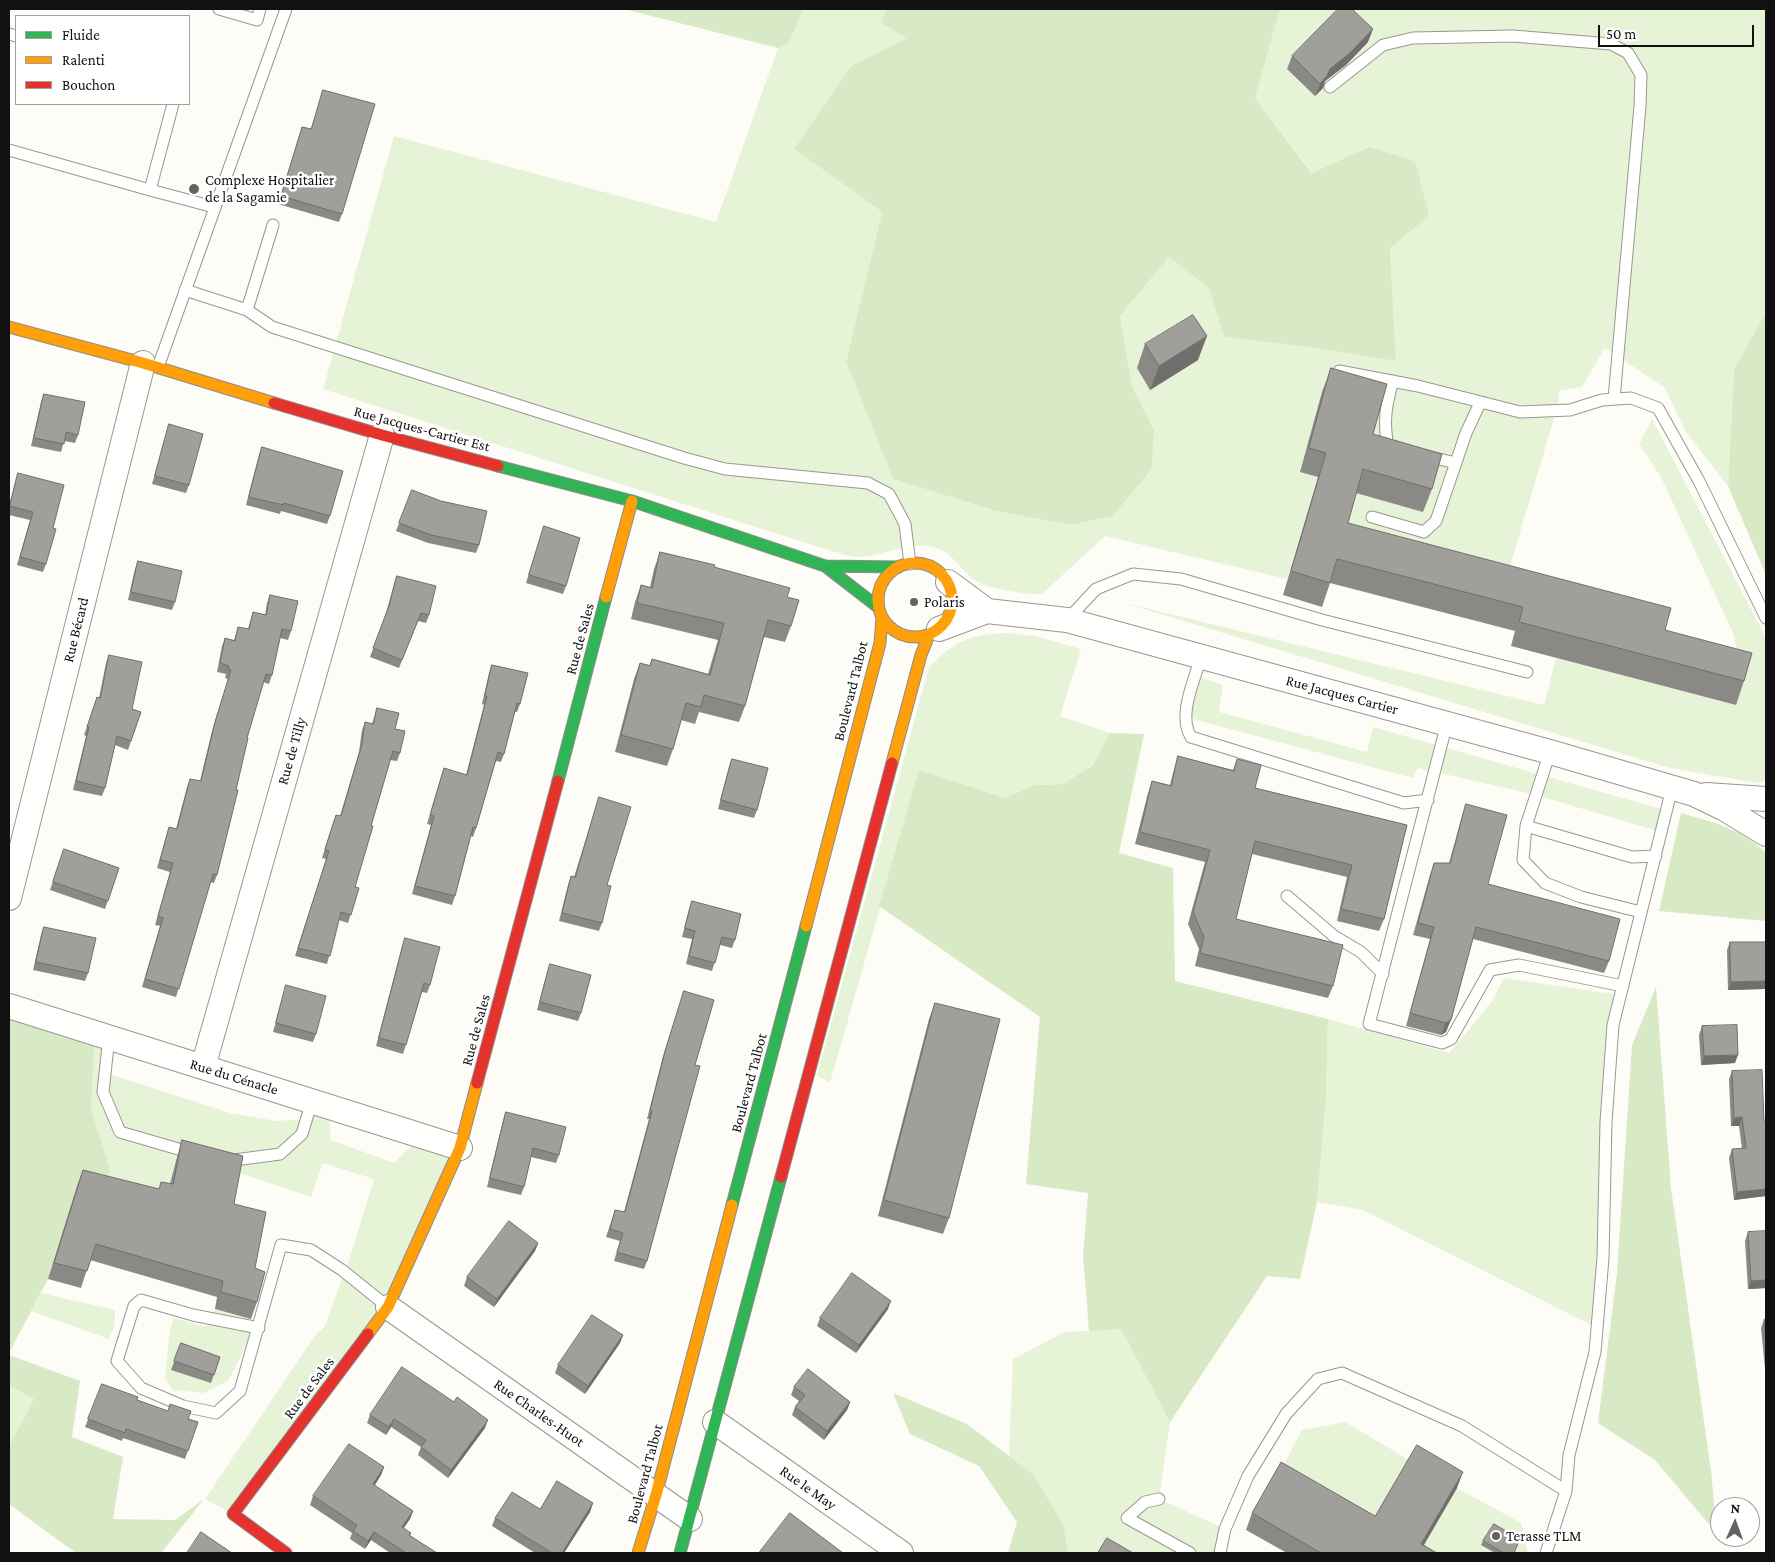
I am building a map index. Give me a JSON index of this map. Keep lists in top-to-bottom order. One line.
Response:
{"streets":{"main road":["Rue Jacques-Cartier Est","Rue de Sales","Boulevard Talbot"],"street":["Rue Bécard","Rue Jacques Cartier","Rue de Tilly","Rue du Cénacle","Rue Charles-Huot","Rue le May"]},"crossings":[["Rue Jacques-Cartier Est","Rue Bécard"],["Rue Jacques-Cartier Est","Rue de Sales"],["Rue Jacques-Cartier Est","Boulevard Talbot"],["Rue Jacques-Cartier Est","Rue Jacques Cartier"],["Rue Jacques-Cartier Est","Rue de Tilly"],["Rue de Sales","Rue du Cénacle"],["Rue de Sales","Rue Charles-Huot"],["Boulevard Talbot","Rue Jacques Cartier"],["Boulevard Talbot","Rue Charles-Huot"],["Rue de Tilly","Rue du Cénacle"]],"places":["Complexe Hospitalier de la Sagamie","Polaris","Terasse TLM"],"legend":["Fluide","Ralenti","Bouchon"],"scale_bar":"50 m","north":"top"}
